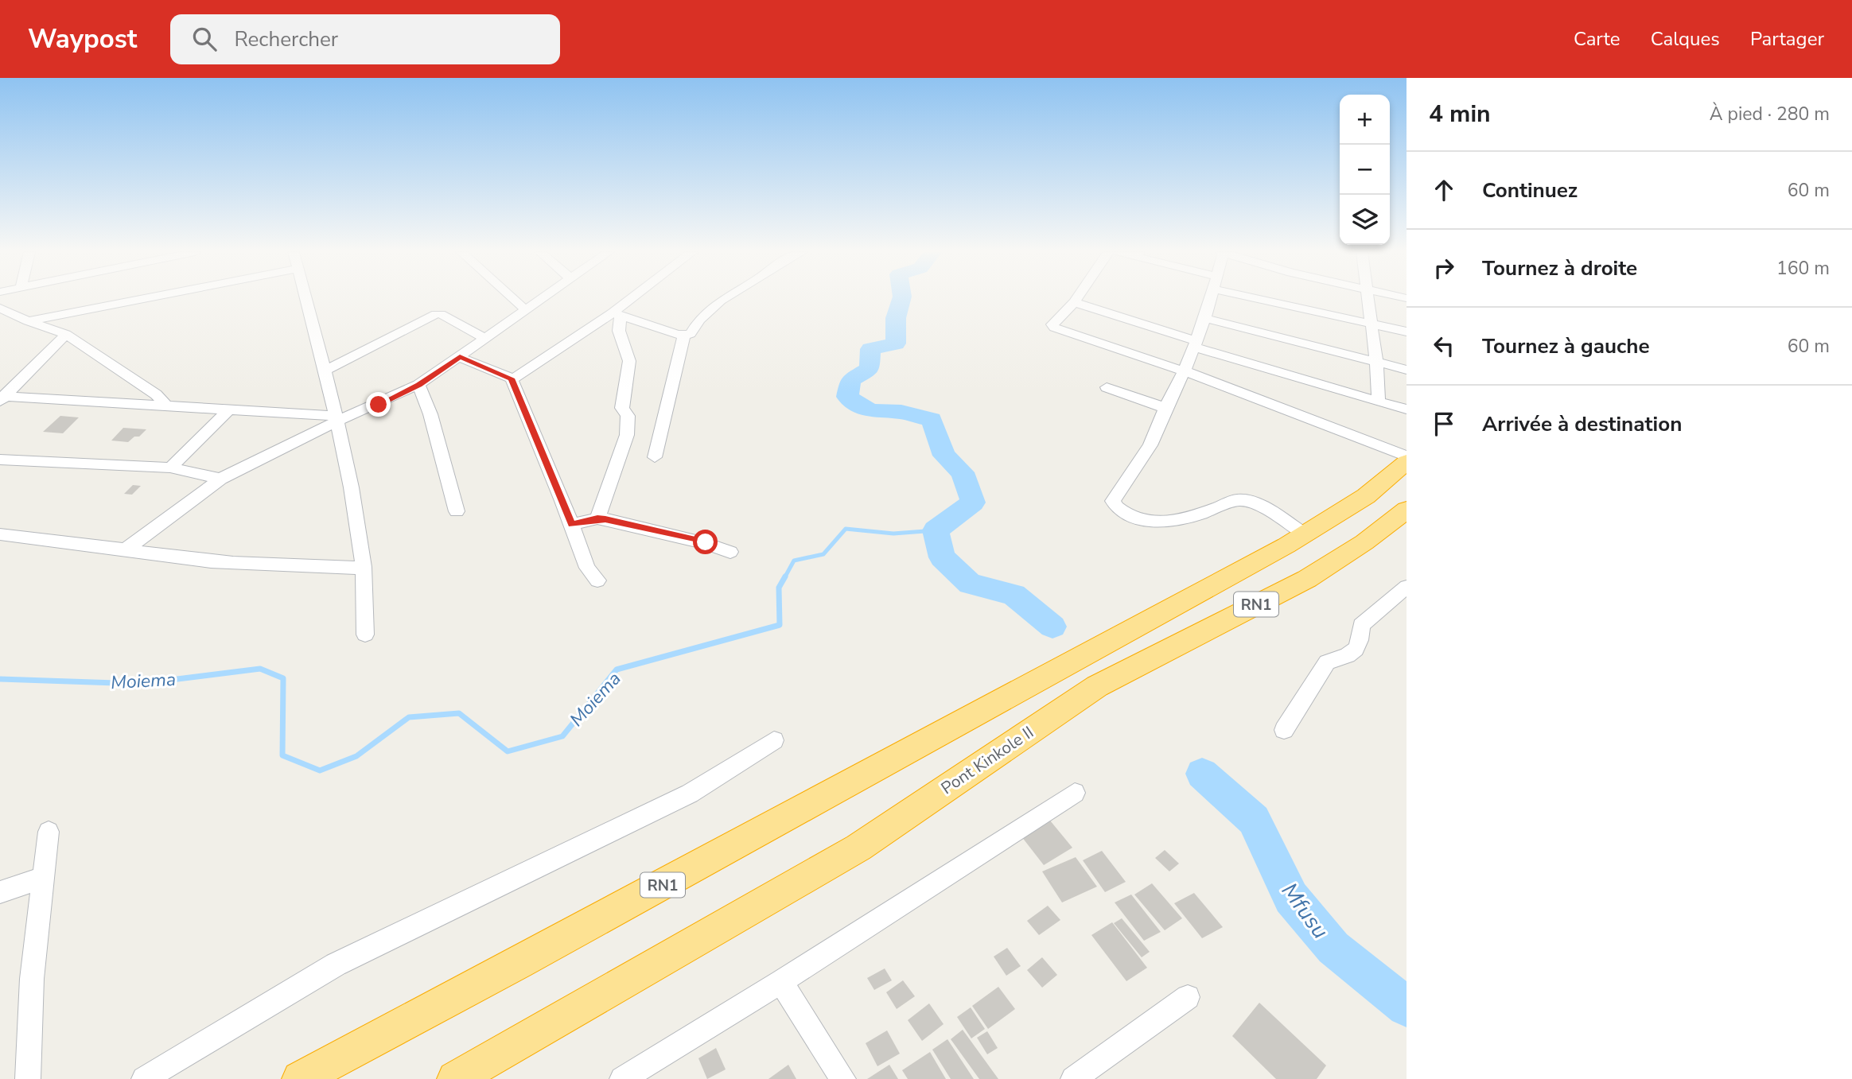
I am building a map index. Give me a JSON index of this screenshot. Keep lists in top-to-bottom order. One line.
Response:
{"streets":{"highway":["RN1","Pont Kinkole II"]},"water":["Moiema","Mfusu"],"page":{"header":"Waypost","search":"Rechercher","nav":["Carte","Calques","Partager"],"heading":["4 min","À pied · 280 m"],"map_buttons":["+","−"],"list":[["Continuez","60 m"],["Tournez à droite","160 m"],["Tournez à gauche","60 m"],"Arrivée à destination"]}}
